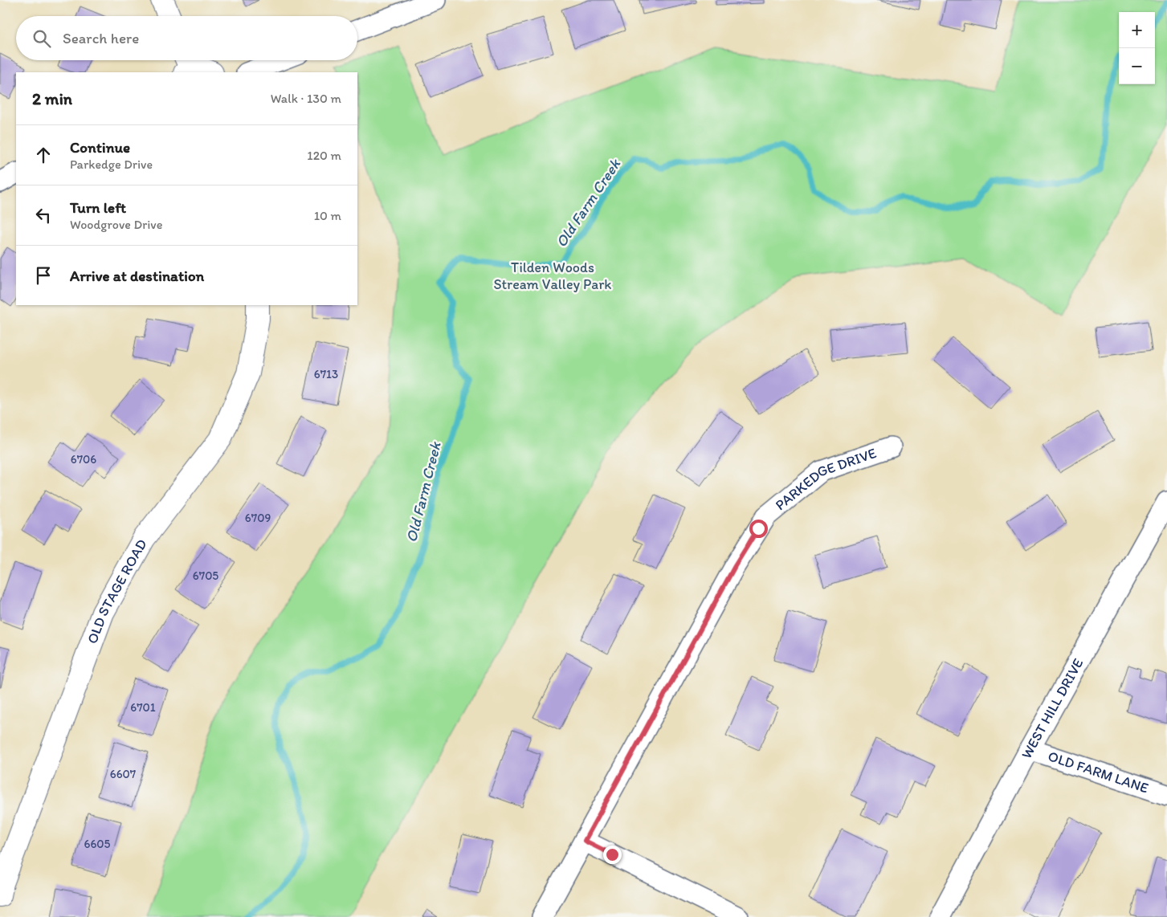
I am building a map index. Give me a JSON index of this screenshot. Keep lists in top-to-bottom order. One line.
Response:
{"streets":{"street":["PARKEDGE DRIVE","OLD STAGE ROAD","WEST HILL DRIVE","OLD FARM LANE"]},"crossings":[["WEST HILL DRIVE","OLD FARM LANE"]],"water":["Old Farm Creek"],"parks":["Tilden Woods Stream Valley Park"],"house_numbers":["6713","6706","6709","6705","6701","6607","6605"],"page":{"map_buttons":["+","−"],"search":"Search here","heading":["2 min","Walk · 130 m"],"list":[["Continue","Parkedge Drive","120 m"],["Turn left","Woodgrove Drive","10 m"],"Arrive at destination"]}}
